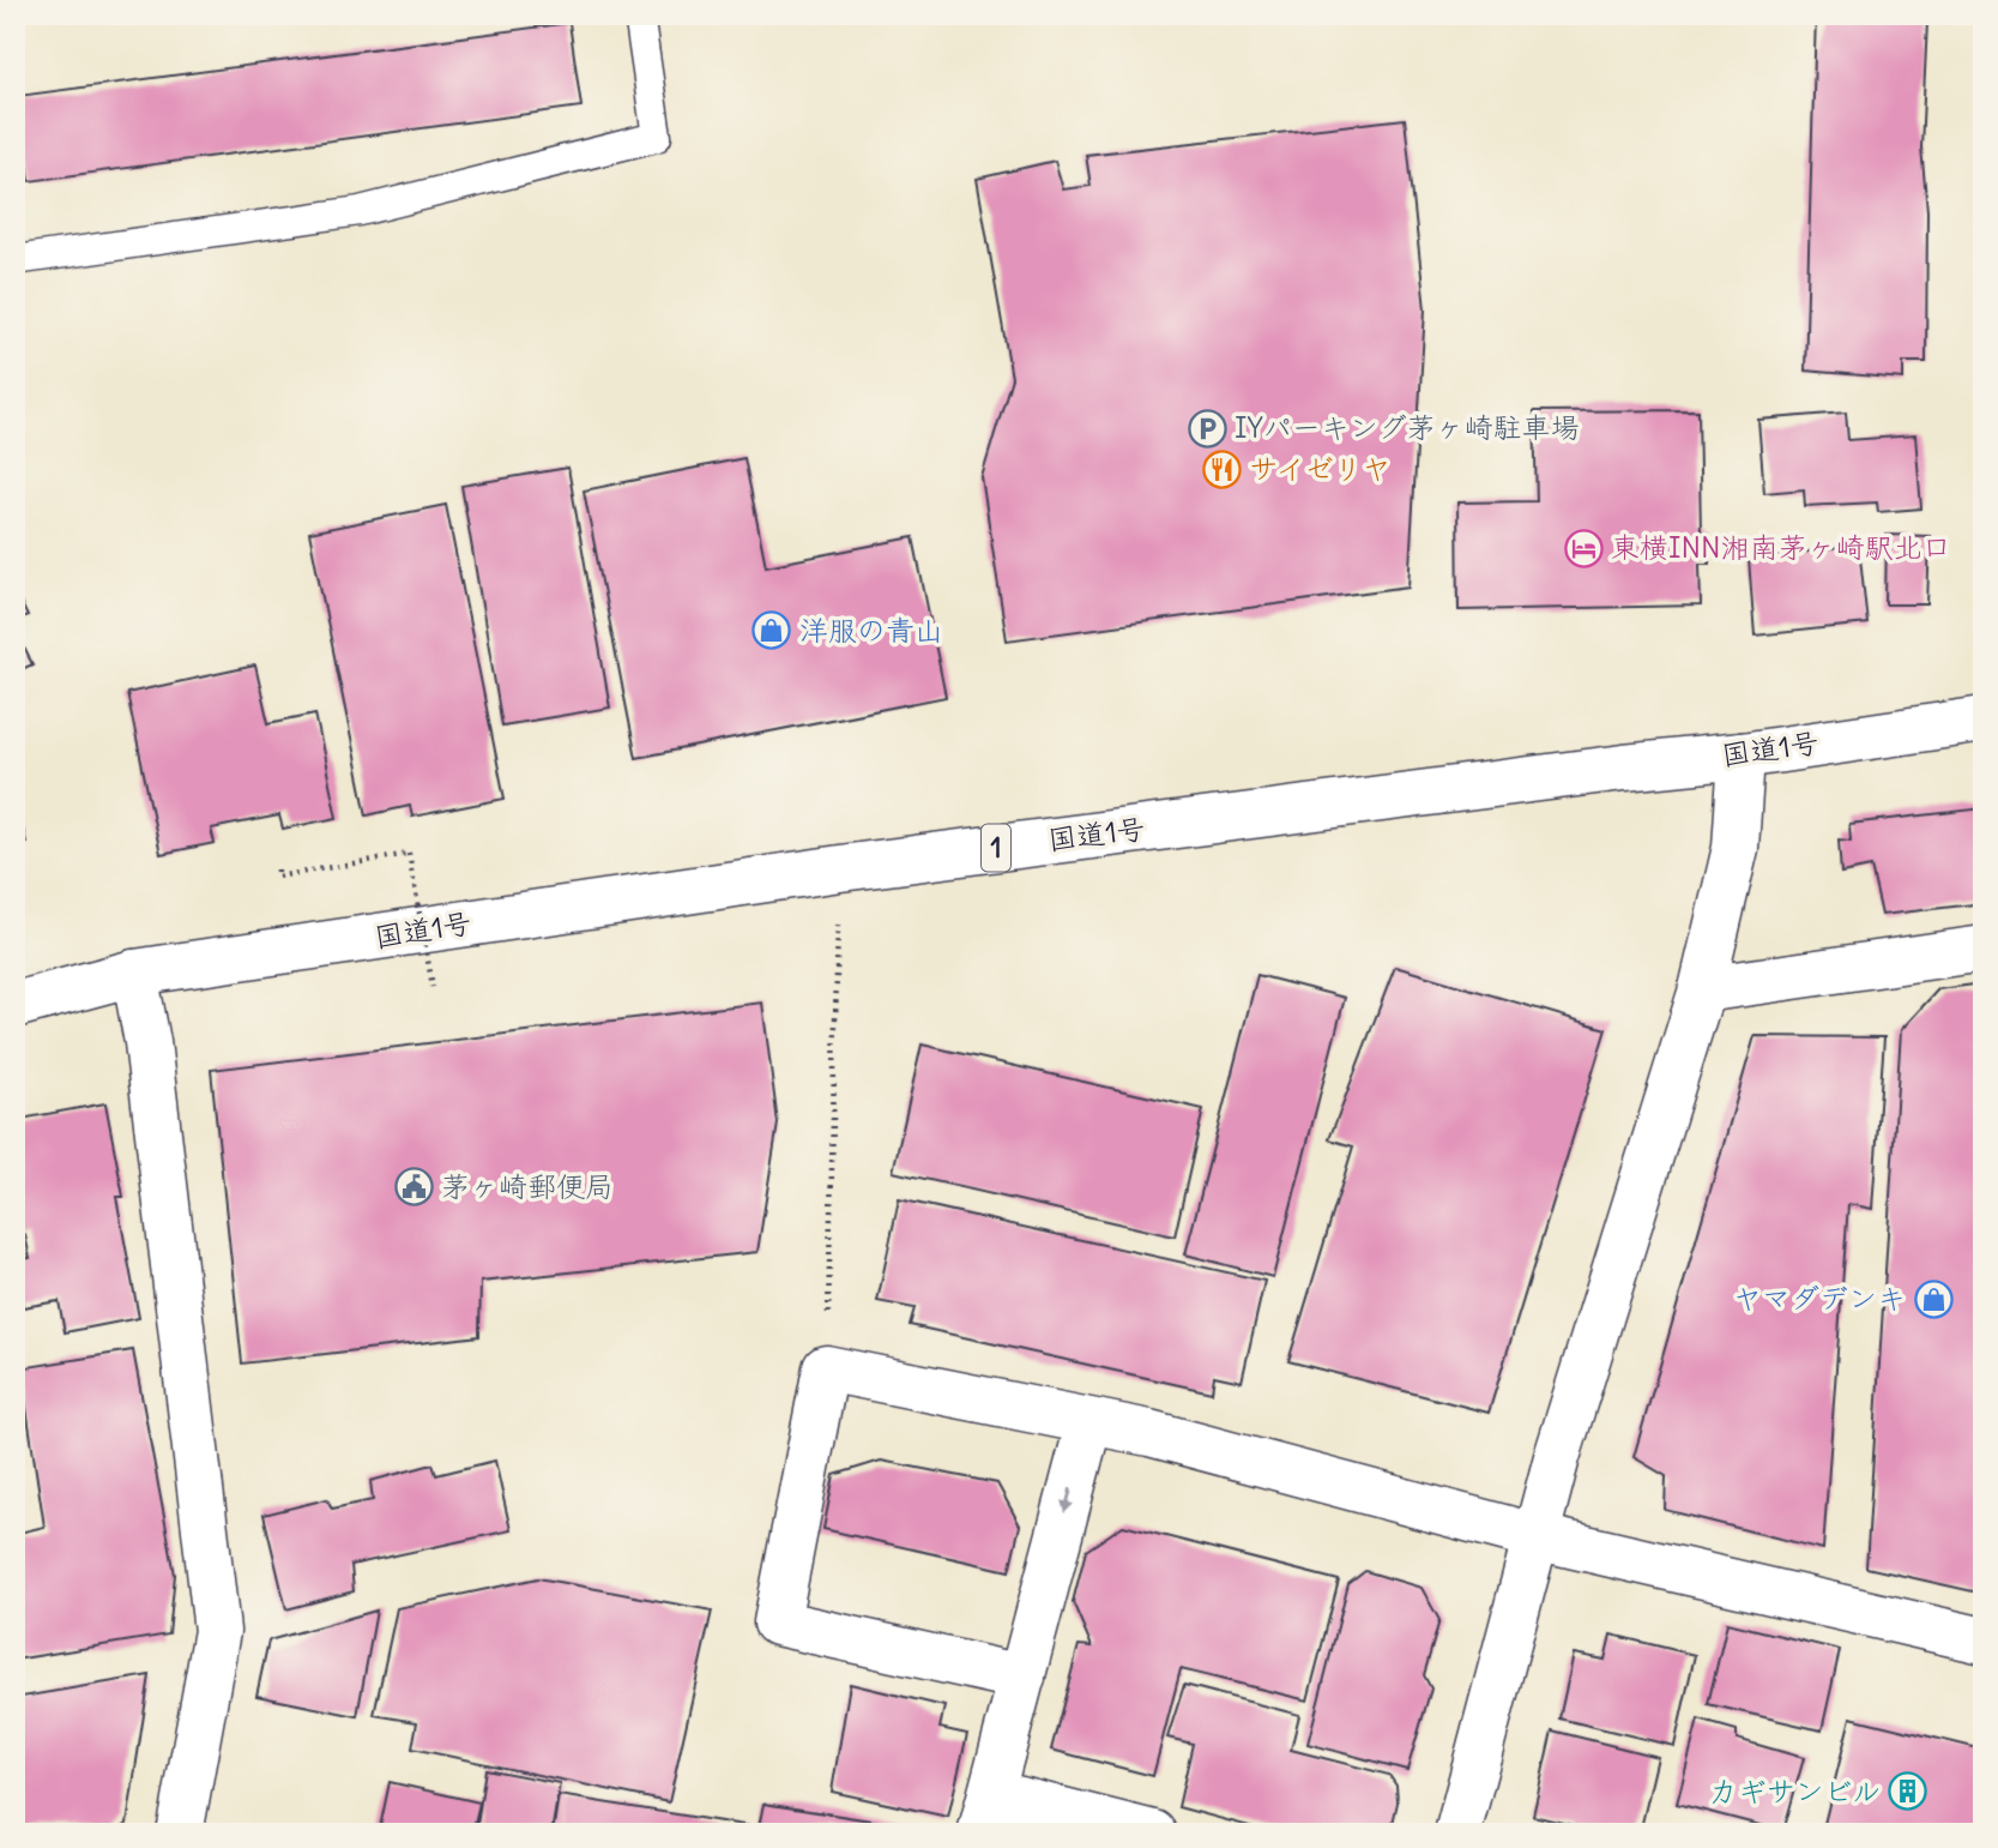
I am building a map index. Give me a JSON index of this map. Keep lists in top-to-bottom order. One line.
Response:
{"streets":{"main road":["国道1号","1"]},"places":{"parking":["IYパーキング茅ヶ崎駐車場"],"restaurant":["サイゼリヤ"],"hotel":["東横INN湘南茅ヶ崎駅北口"],"shop":["洋服の青山","ヤマダデンキ"],"public building":["茅ヶ崎郵便局"],"building":["カギサンビル"]}}
